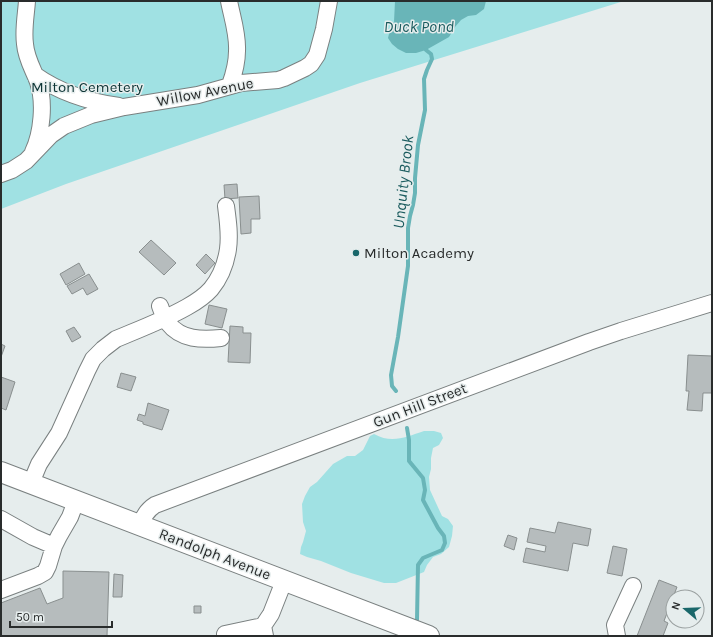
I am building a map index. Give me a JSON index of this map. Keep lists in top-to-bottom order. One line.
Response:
{"streets":{"main road":["Randolph Avenue"],"street":["Willow Avenue","Gun Hill Street"]},"crossings":[["Gun Hill Street","Randolph Avenue"]],"water":["Duck Pond","Unquity Brook"],"parks":["Milton Cemetery"],"places":["Milton Academy"],"scale_bar":"50 m","north":"left"}
